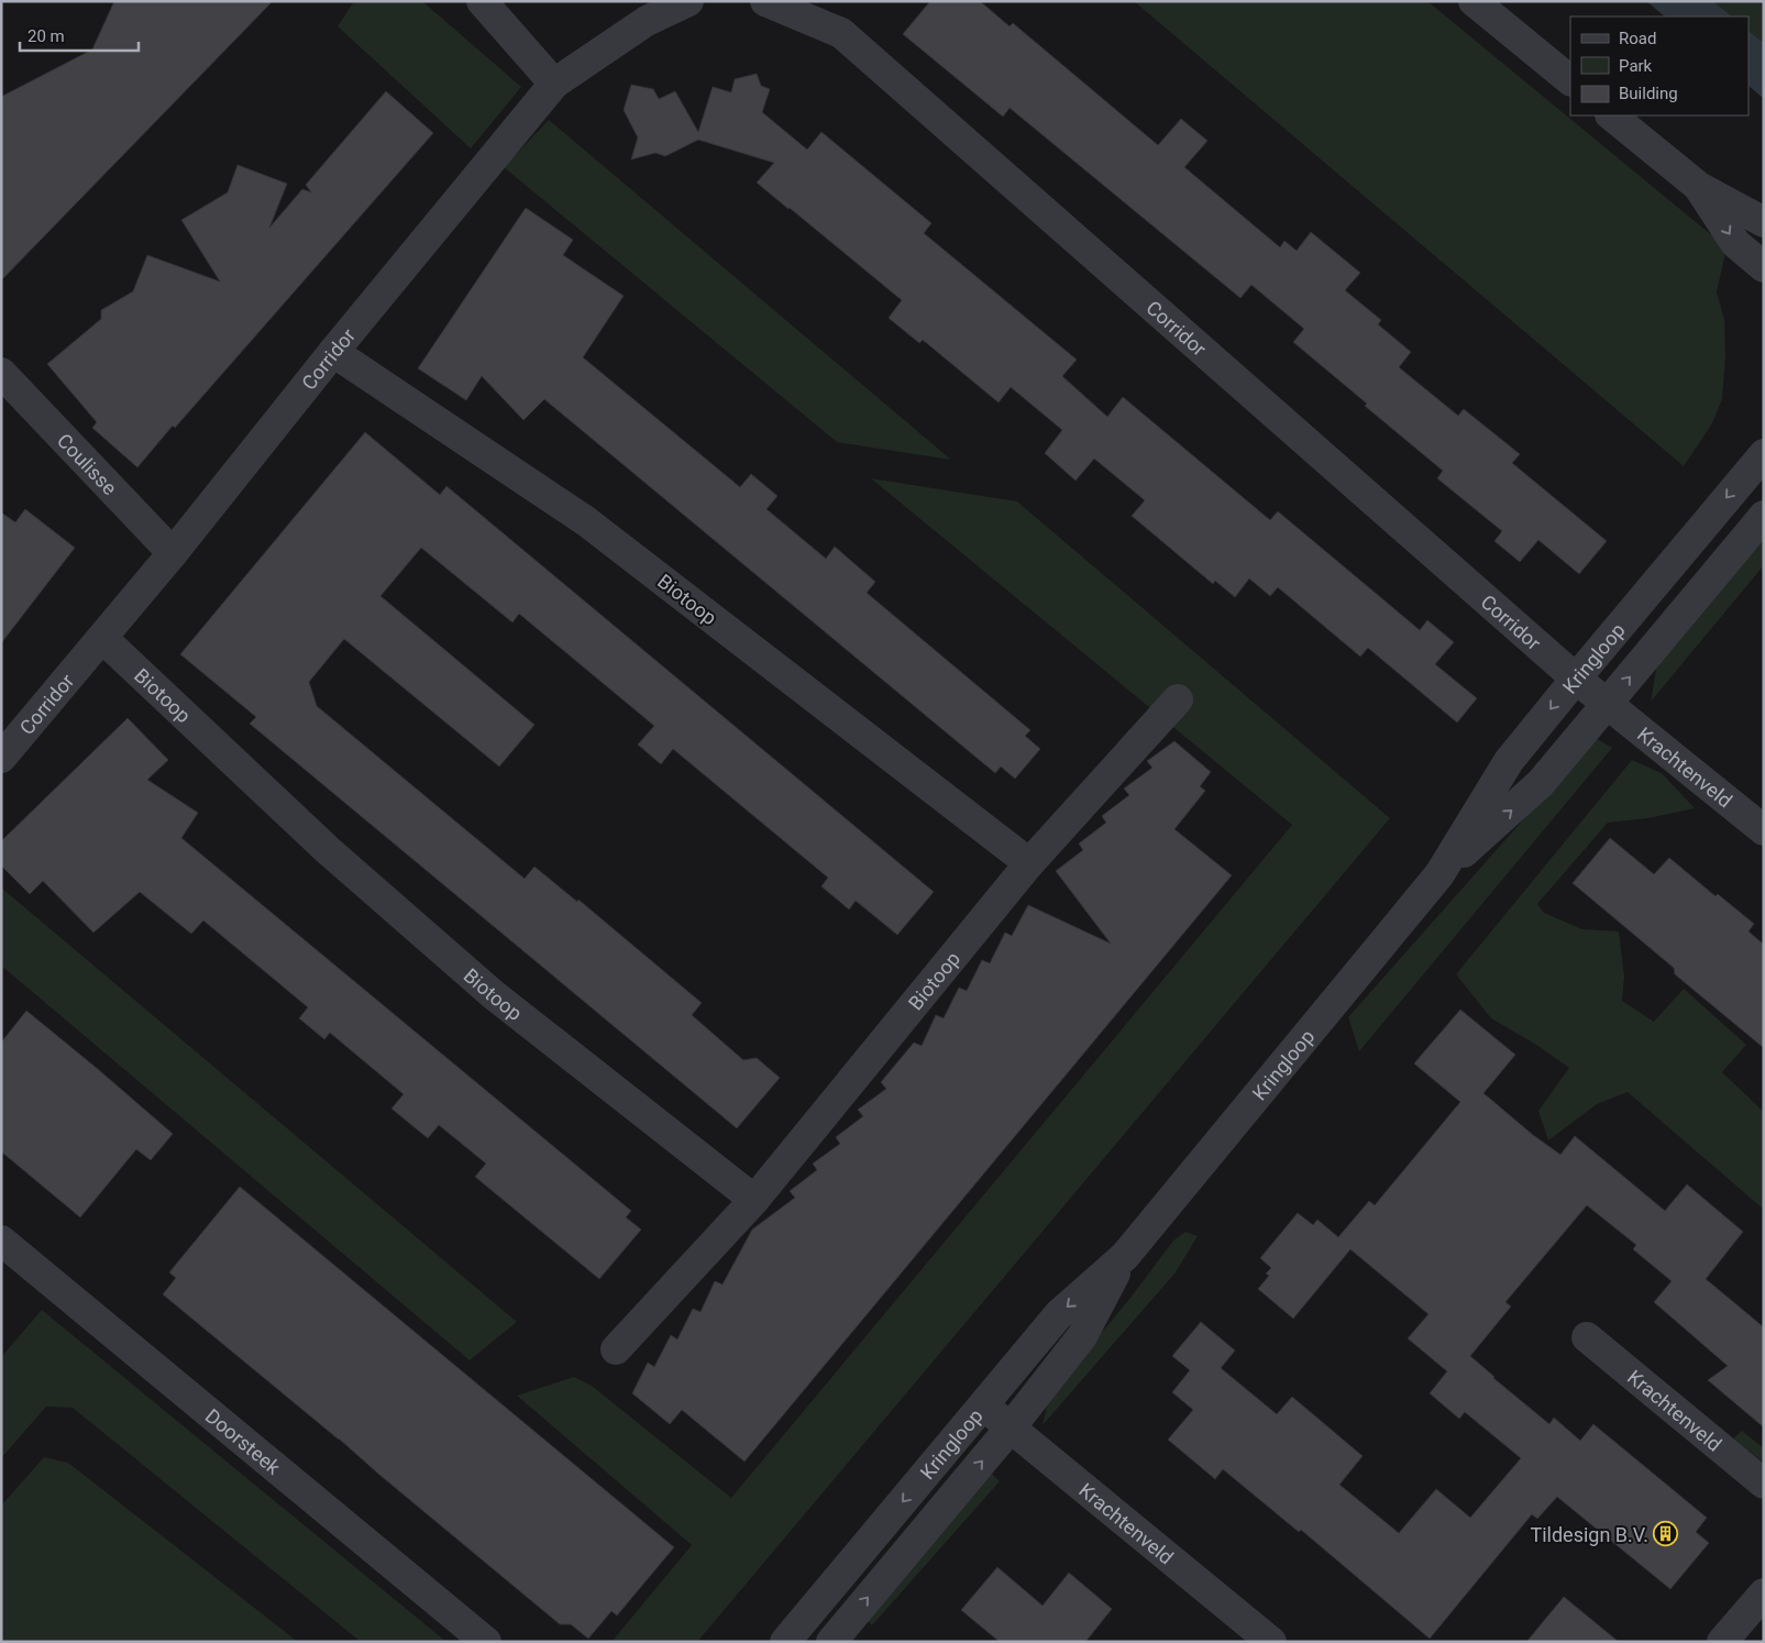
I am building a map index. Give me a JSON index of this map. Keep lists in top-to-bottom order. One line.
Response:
{"streets":{"street":["Corridor","Coulisse","Biotoop","Kringloop","Krachtenveld","Doorsteek"]},"crossings":[["Corridor","Coulisse"],["Corridor","Biotoop"],["Corridor","Kringloop"],["Corridor","Krachtenveld"],["Kringloop","Krachtenveld"]],"places":{"building":["Tildesign B.V."]},"legend":["Road","Park","Building"],"scale_bar":"20 m"}
